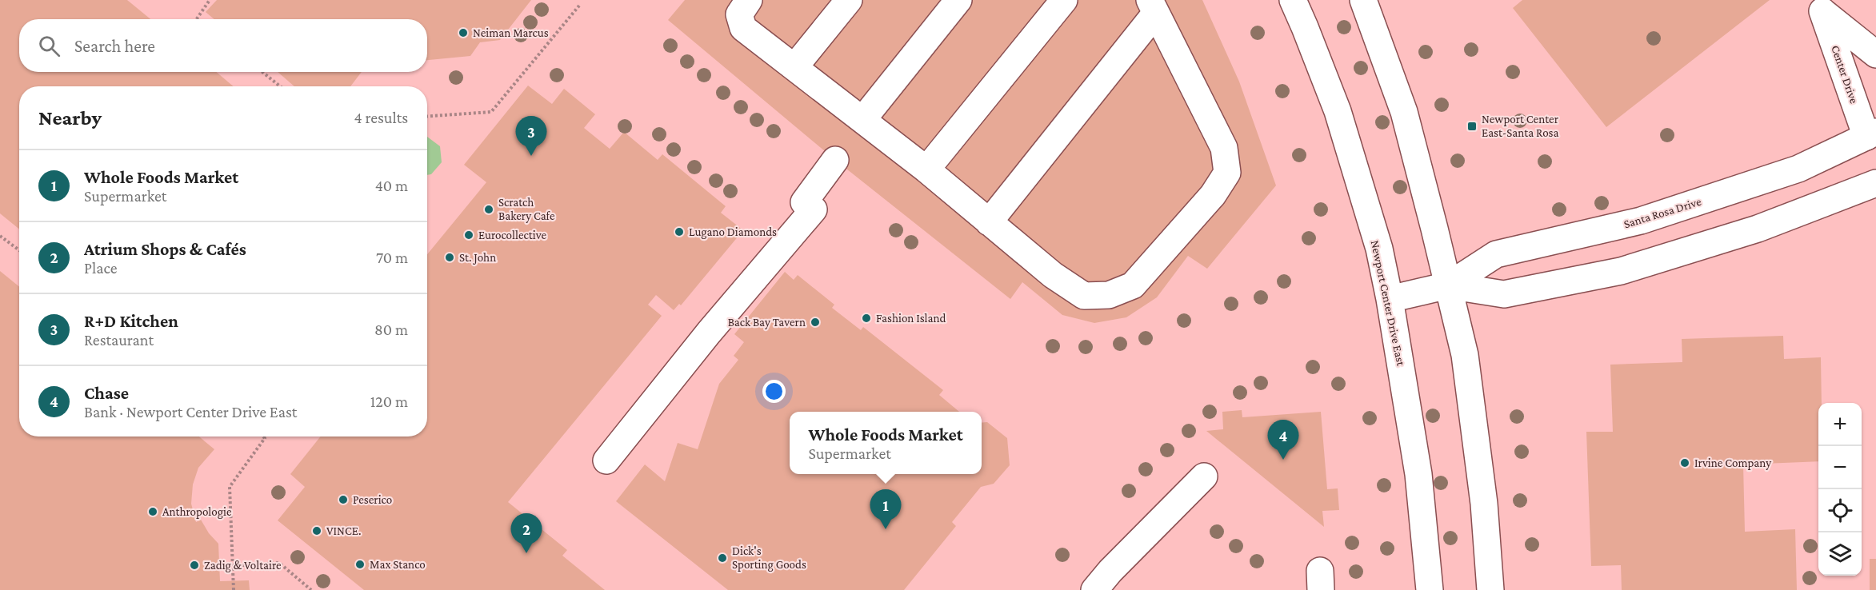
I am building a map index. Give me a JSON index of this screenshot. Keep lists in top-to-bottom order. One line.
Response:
{"streets":{"main road":["Center Drive","Santa Rosa Drive","Newport Center Drive East"]},"crossings":[["Center Drive","Santa Rosa Drive"],["Santa Rosa Drive","Newport Center Drive East"]],"places":{"other":["Neiman Marcus","Scratch Bakery Cafe","Lugano Diamonds","Eurocollective","St. John","Fashion Island","Back Bay Tavern","Irvine Company","Peserico","Anthropologie","VINCE.","Dick's Sporting Goods","Max Stanco","Zadig & Voltaire"],"transit":["Newport Center East-Santa Rosa"]},"page":{"search":"Search here","heading":["Nearby","4 results"],"pins":["3","4","1","2"],"list":[{"mark":"1","name":"Whole Foods Market","note":"Supermarket","value":"40 m"},{"mark":"2","name":"Atrium Shops & Cafés","note":"Place","value":"70 m"},{"mark":"3","name":"R+D Kitchen","note":"Restaurant","value":"80 m"},{"mark":"4","name":"Chase","note":"Bank · Newport Center Drive East","value":"120 m"}],"map_buttons":["+","−"],"popup":["Whole Foods Market","Supermarket"]}}
